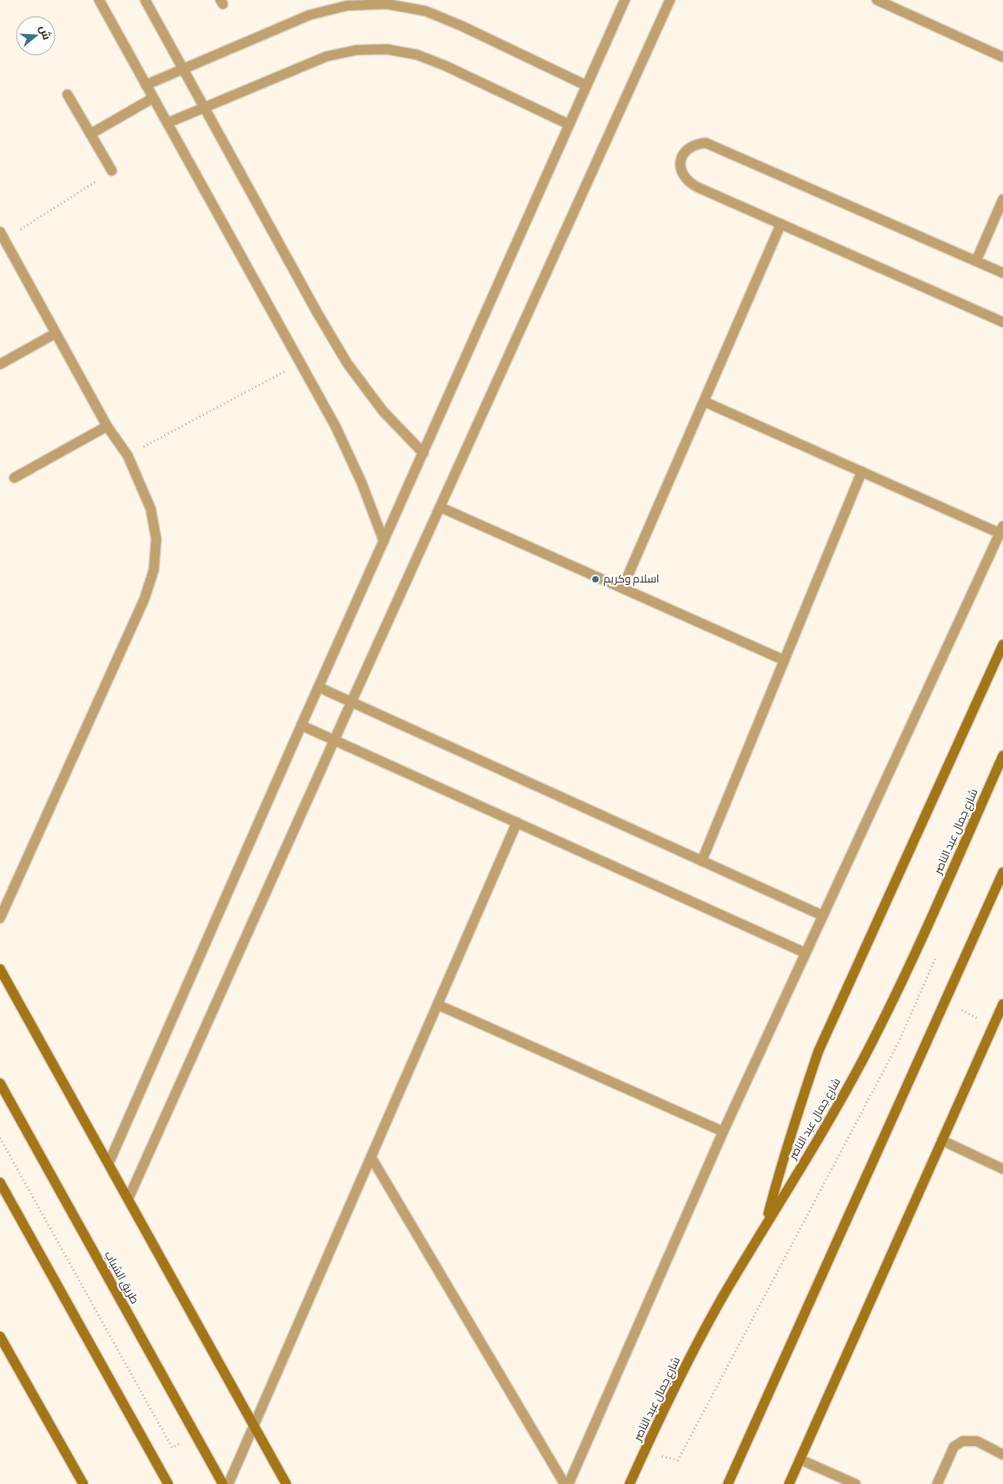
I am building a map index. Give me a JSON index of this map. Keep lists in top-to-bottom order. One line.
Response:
{"streets":{"main road":["شارع جمال عبد الناصر","طريق الشباب"]},"places":["اسلام وكريم"],"north":"right"}
